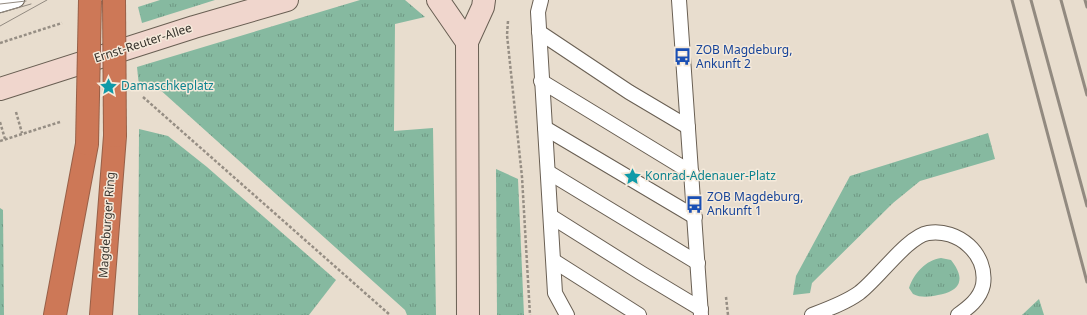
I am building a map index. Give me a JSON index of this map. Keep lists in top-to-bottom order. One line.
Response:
{"streets":{"highway":["Magdeburger Ring"],"main road":["Ernst-Reuter-Allee"]},"places":{"bus stop":["ZOB Magdeburg, Ankunft 2","ZOB Magdeburg, Ankunft 1"],"place":["Damaschkeplatz","Konrad-Adenauer-Platz"]}}
